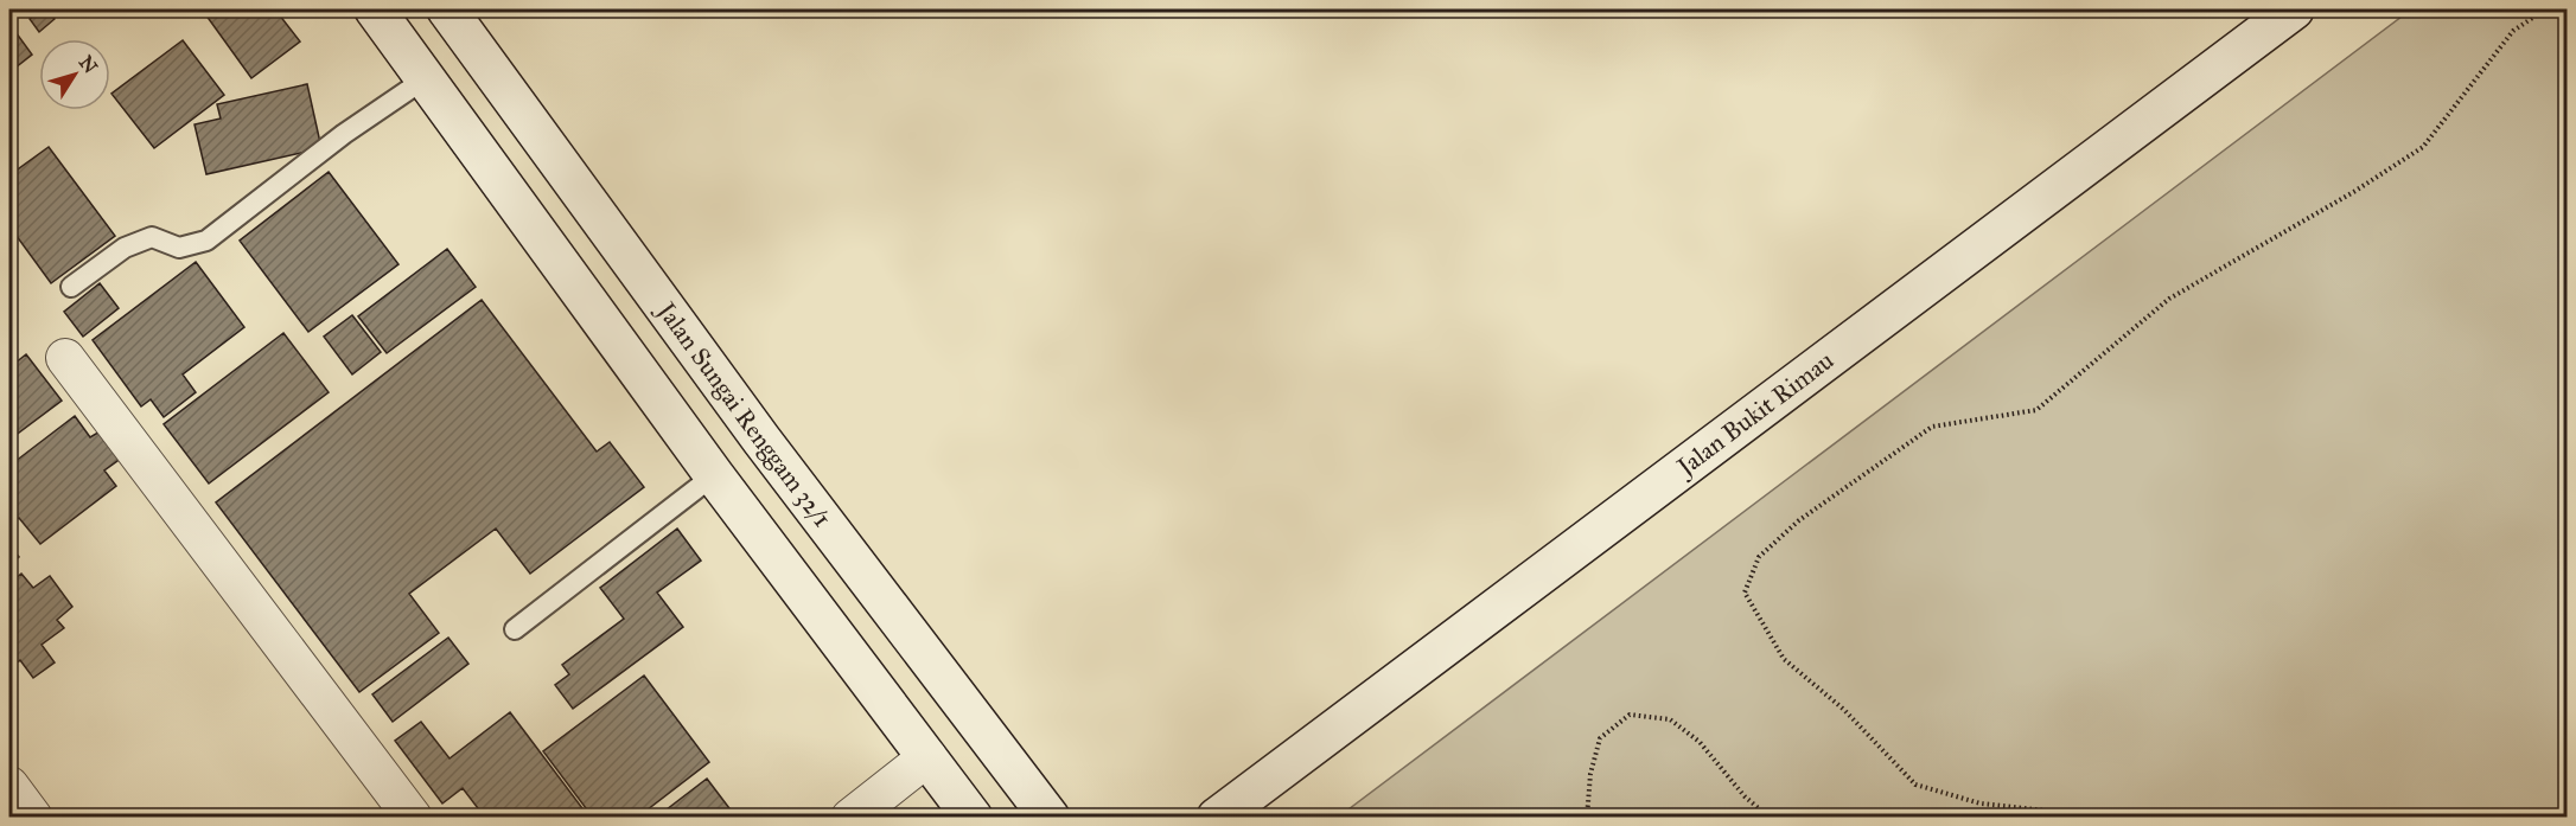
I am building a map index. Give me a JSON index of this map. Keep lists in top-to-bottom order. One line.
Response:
{"streets":{"main road":["Jalan Bukit Rimau","Jalan Sungai Renggam 32/1"]},"north":"top right"}
